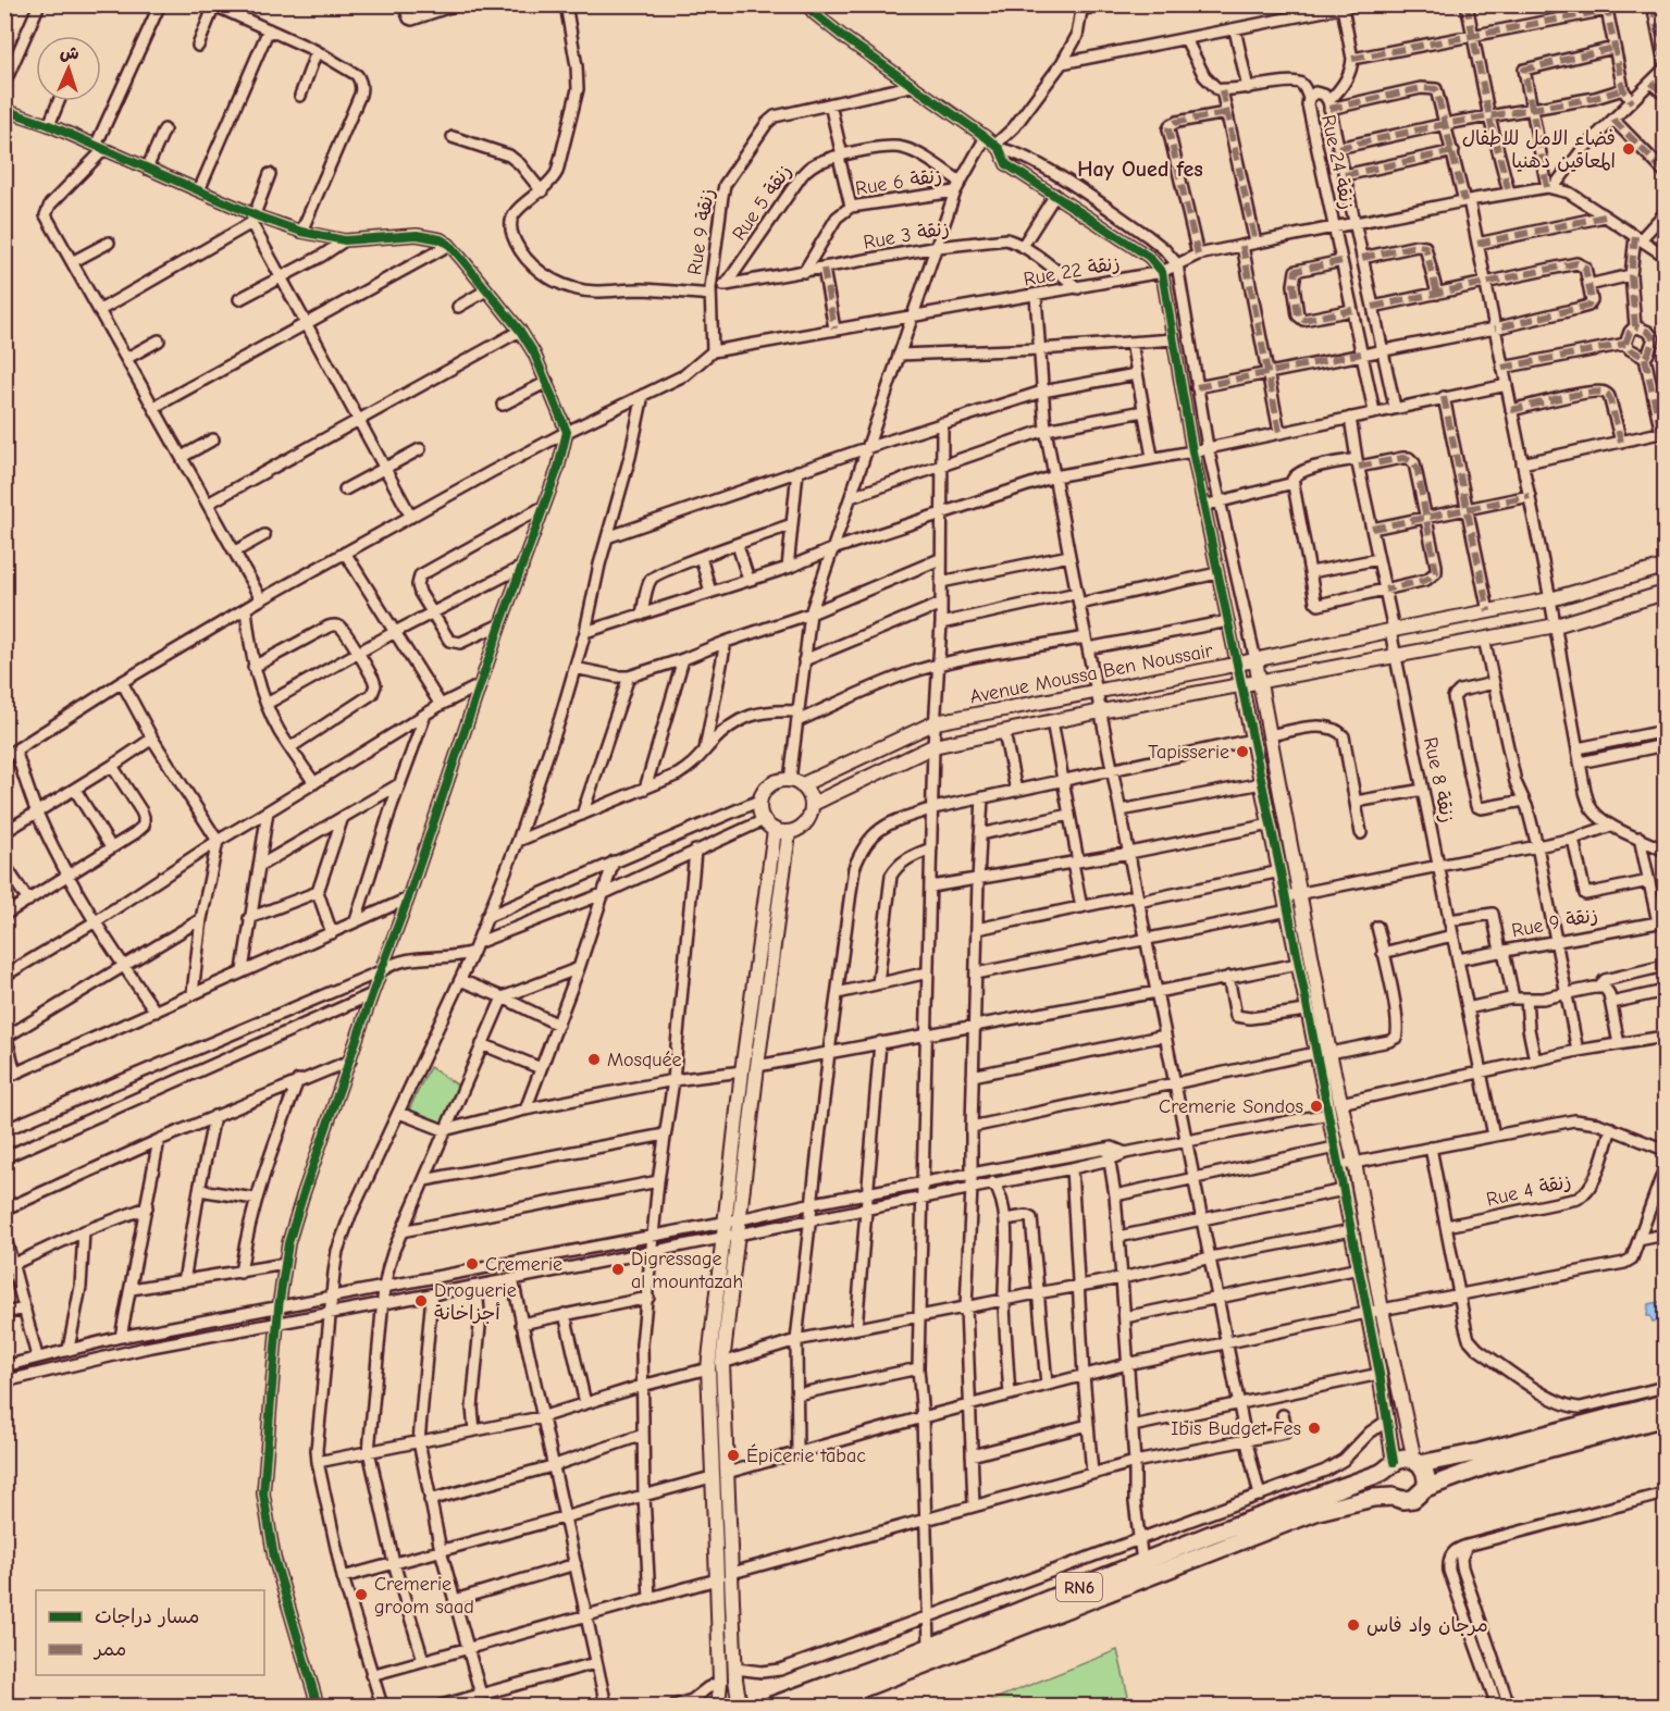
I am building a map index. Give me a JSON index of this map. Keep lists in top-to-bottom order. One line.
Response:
{"streets":{"main road":["RN6"],"street":["Rue 24 زنقة","Rue 6 زنقة","Rue 5 زنقة","Rue 9 زنقة","Rue 3 زنقة","Rue 22 زنقة","Avenue Moussa Ben Noussair","Rue 8 زنقة","Rue 4 زنقة"]},"crossings":[["Rue 24 زنقة","Rue 22 زنقة"],["Rue 6 زنقة","Rue 5 زنقة"],["Rue 6 زنقة","Rue 3 زنقة"],["Rue 5 زنقة","Rue 3 زنقة"],["Rue 9 زنقة","Rue 22 زنقة"],["Rue 9 زنقة","Rue 8 زنقة"],["Rue 3 زنقة","Rue 22 زنقة"],["Avenue Moussa Ben Noussair","Rue 8 زنقة"]],"districts":["Hay Oued fes"],"places":["فضاء الامل للاطفال المعاقين دهنيا","Tapisserie","Mosquée","Cremerie Sondos","Cremerie","Digressage al mountazah","Droguerie أجزاخانة","Ibis Budget Fes","Épicerie tabac","Cremerie groom saad","مرجان واد فاس"],"legend":["مسار دراجات","ممر"],"north":"top"}
